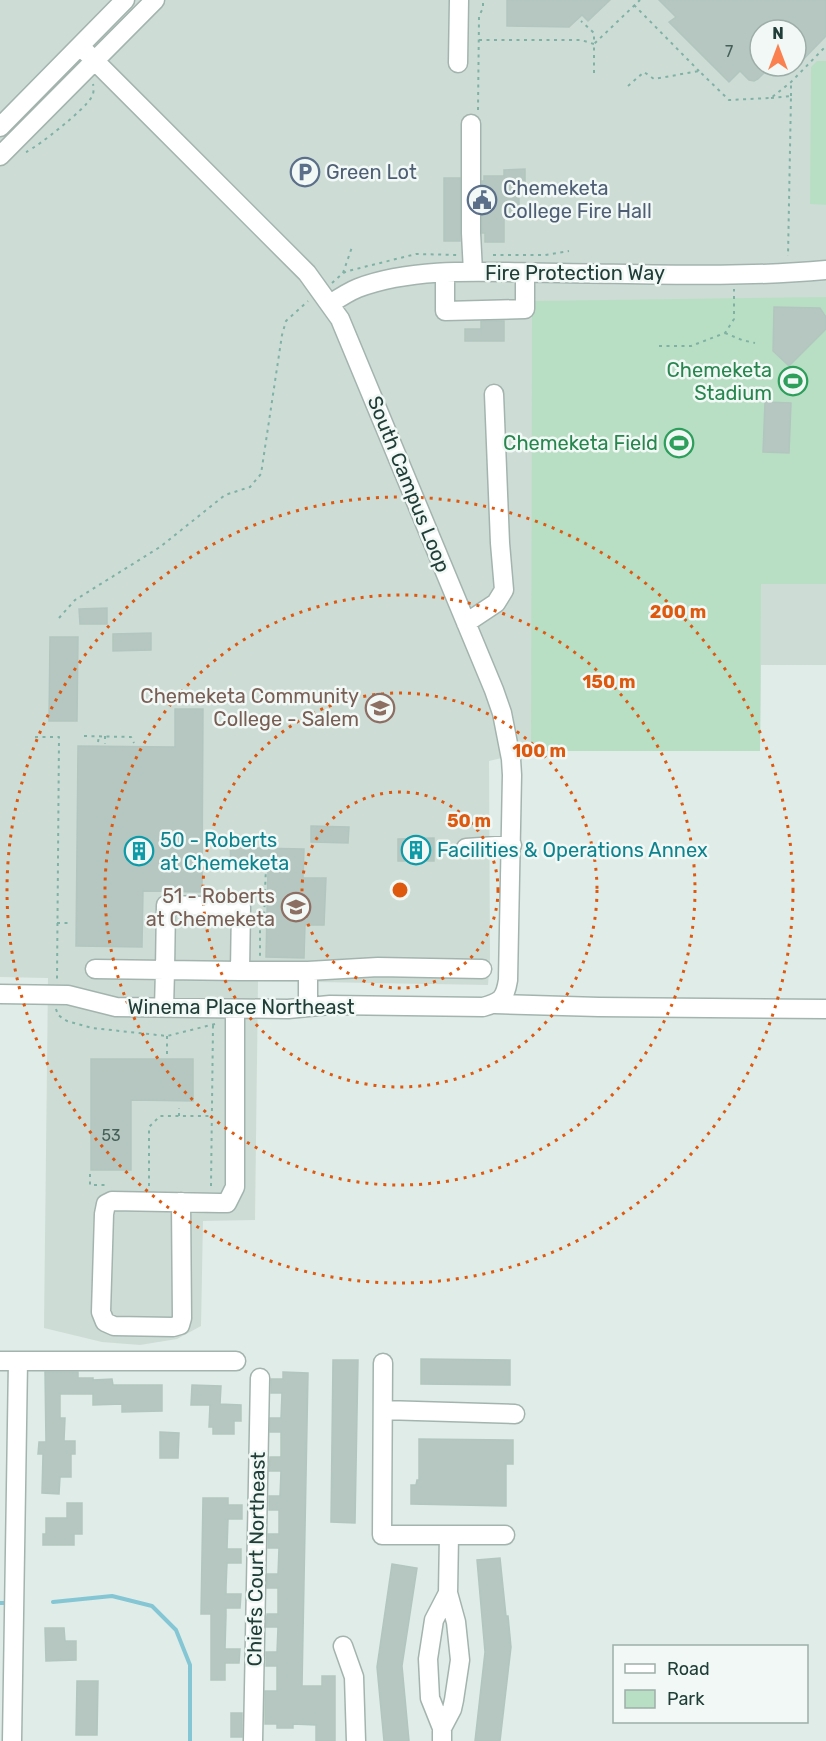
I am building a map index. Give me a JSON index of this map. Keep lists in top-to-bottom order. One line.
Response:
{"streets":{"street":["Fire Protection Way","South Campus Loop","Winema Place Northeast","Chiefs Court Northeast"]},"crossings":[["Fire Protection Way","South Campus Loop"],["South Campus Loop","Winema Place Northeast"]],"places":{"parking":["Green Lot"],"public building":["Chemeketa College Fire Hall"],"sports":["Chemeketa Stadium","Chemeketa Field"],"school or university":["Chemeketa Community College - Salem","51 - Roberts at Chemeketa"],"building":["Facilities & Operations Annex","50 - Roberts at Chemeketa"]},"house_numbers":["7","53"],"legend":["Road","Park"],"north":"top","rings":["200 m","150 m","100 m","50 m"]}
